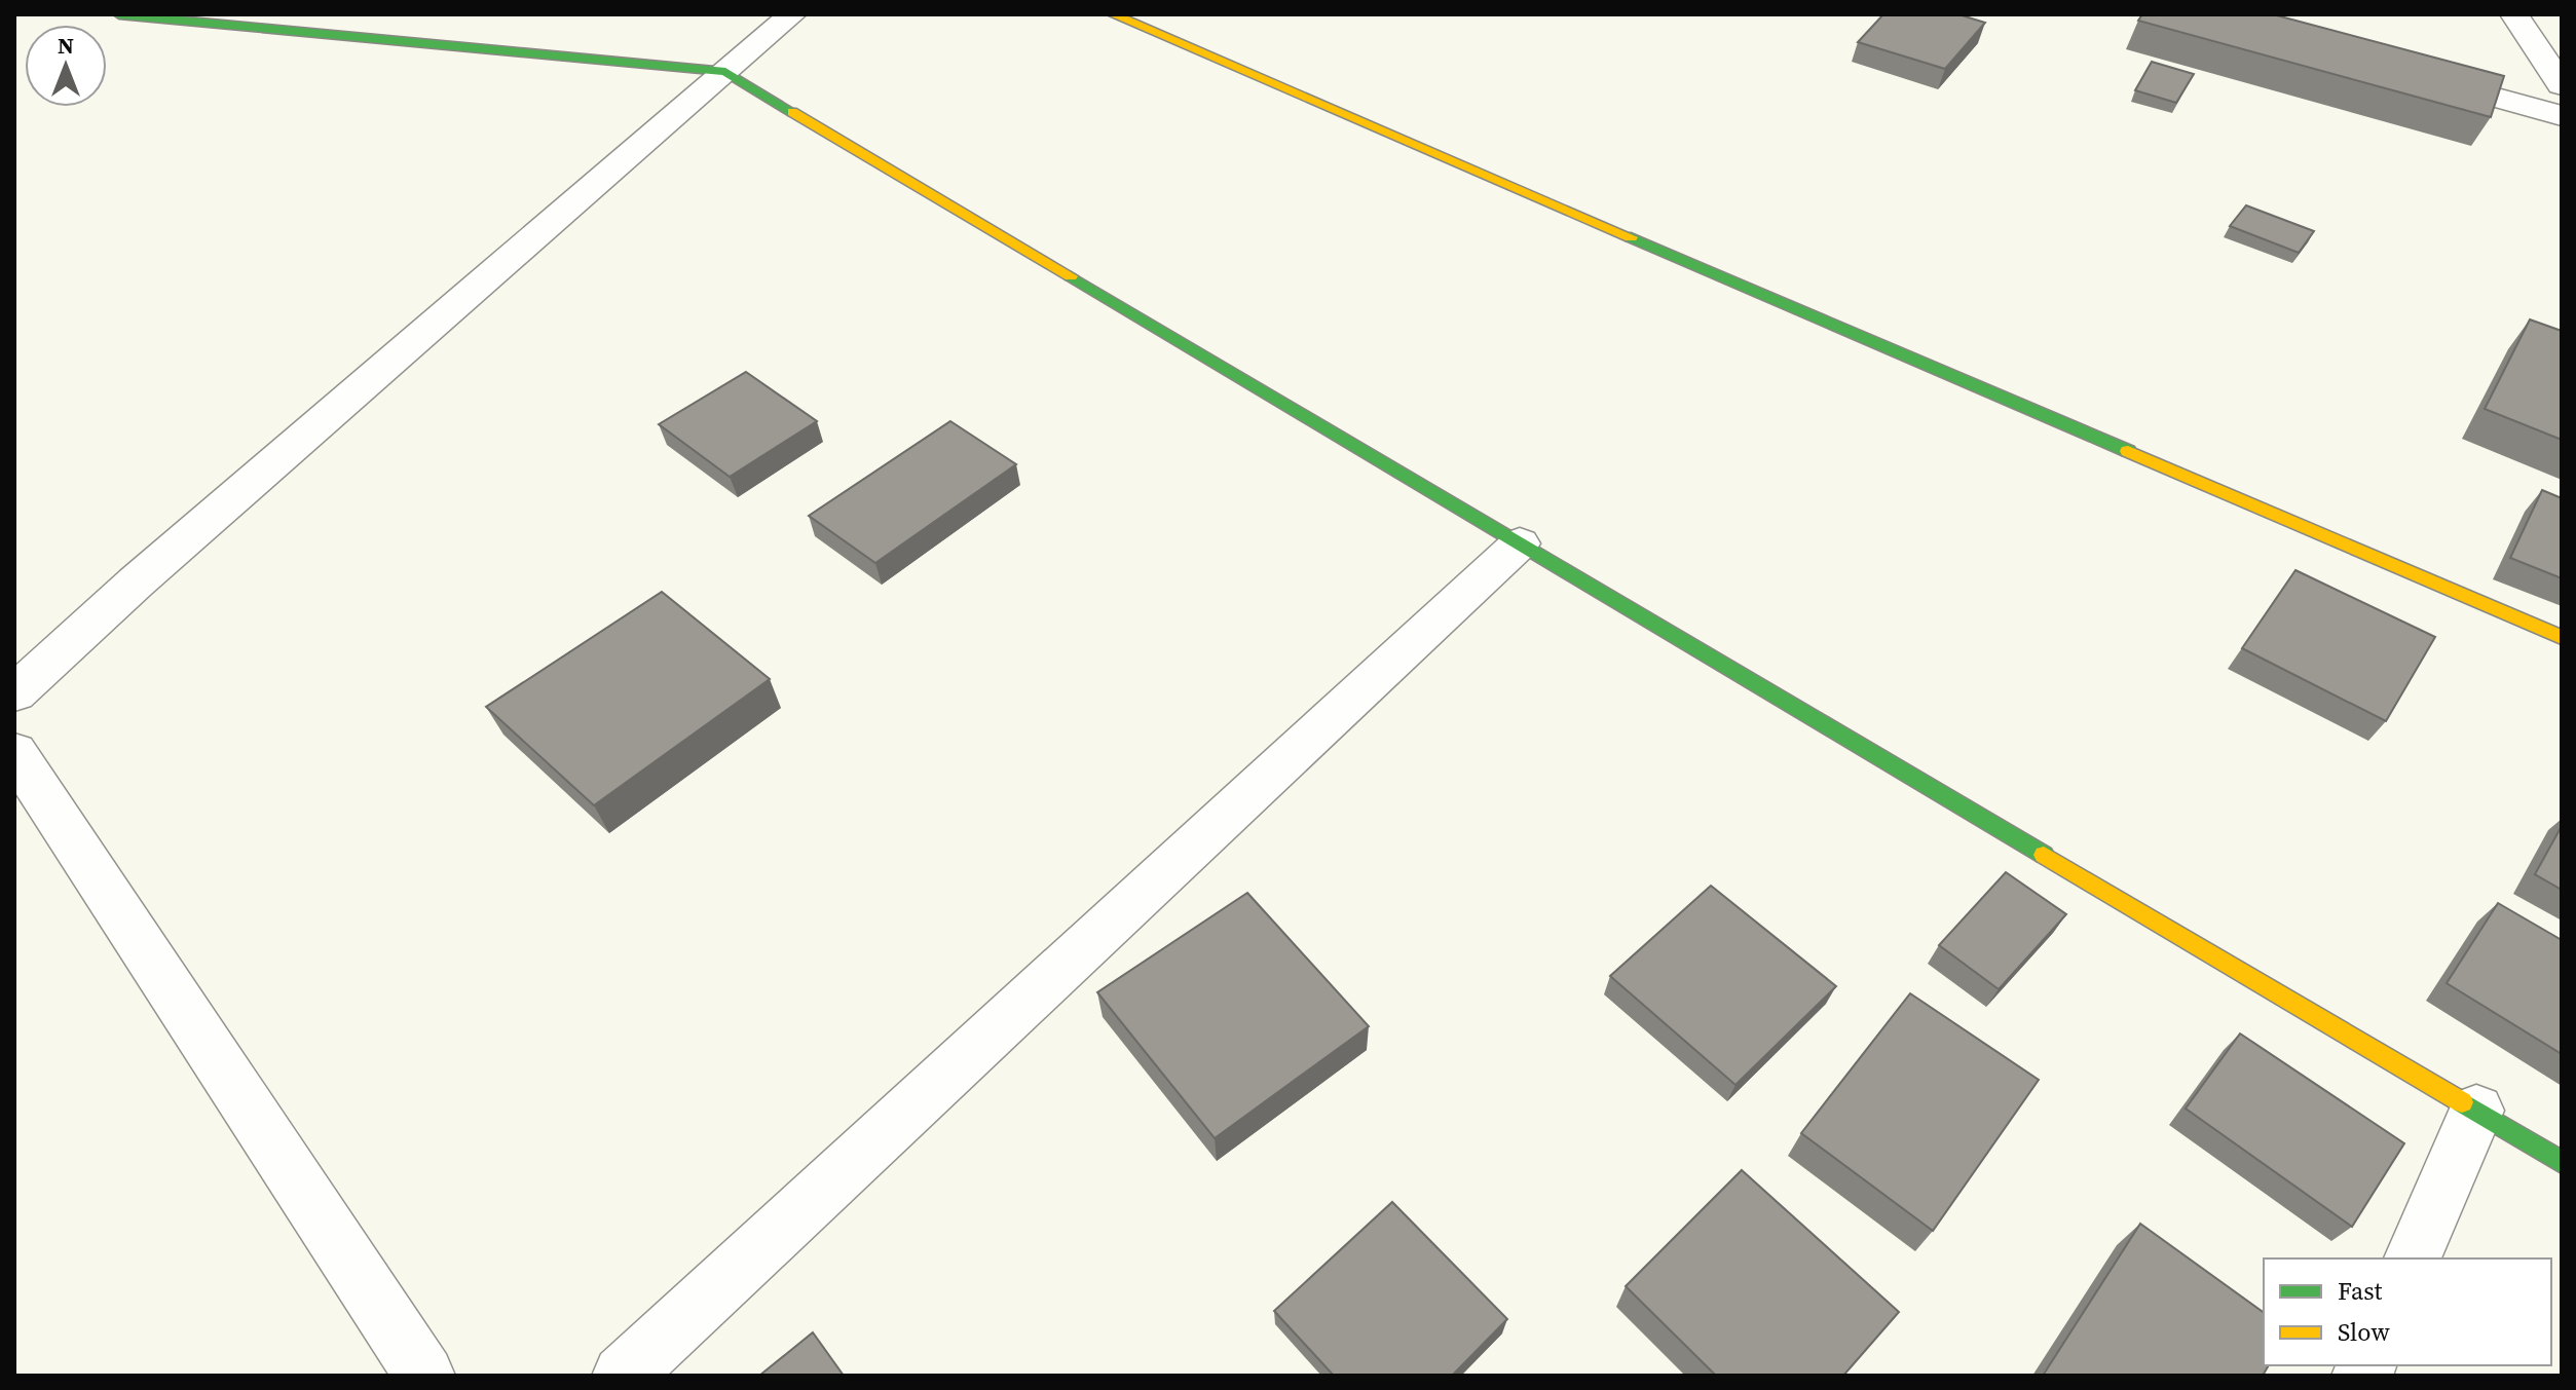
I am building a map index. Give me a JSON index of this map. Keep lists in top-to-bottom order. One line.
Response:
{"legend":["Fast","Slow"],"north":"top"}
